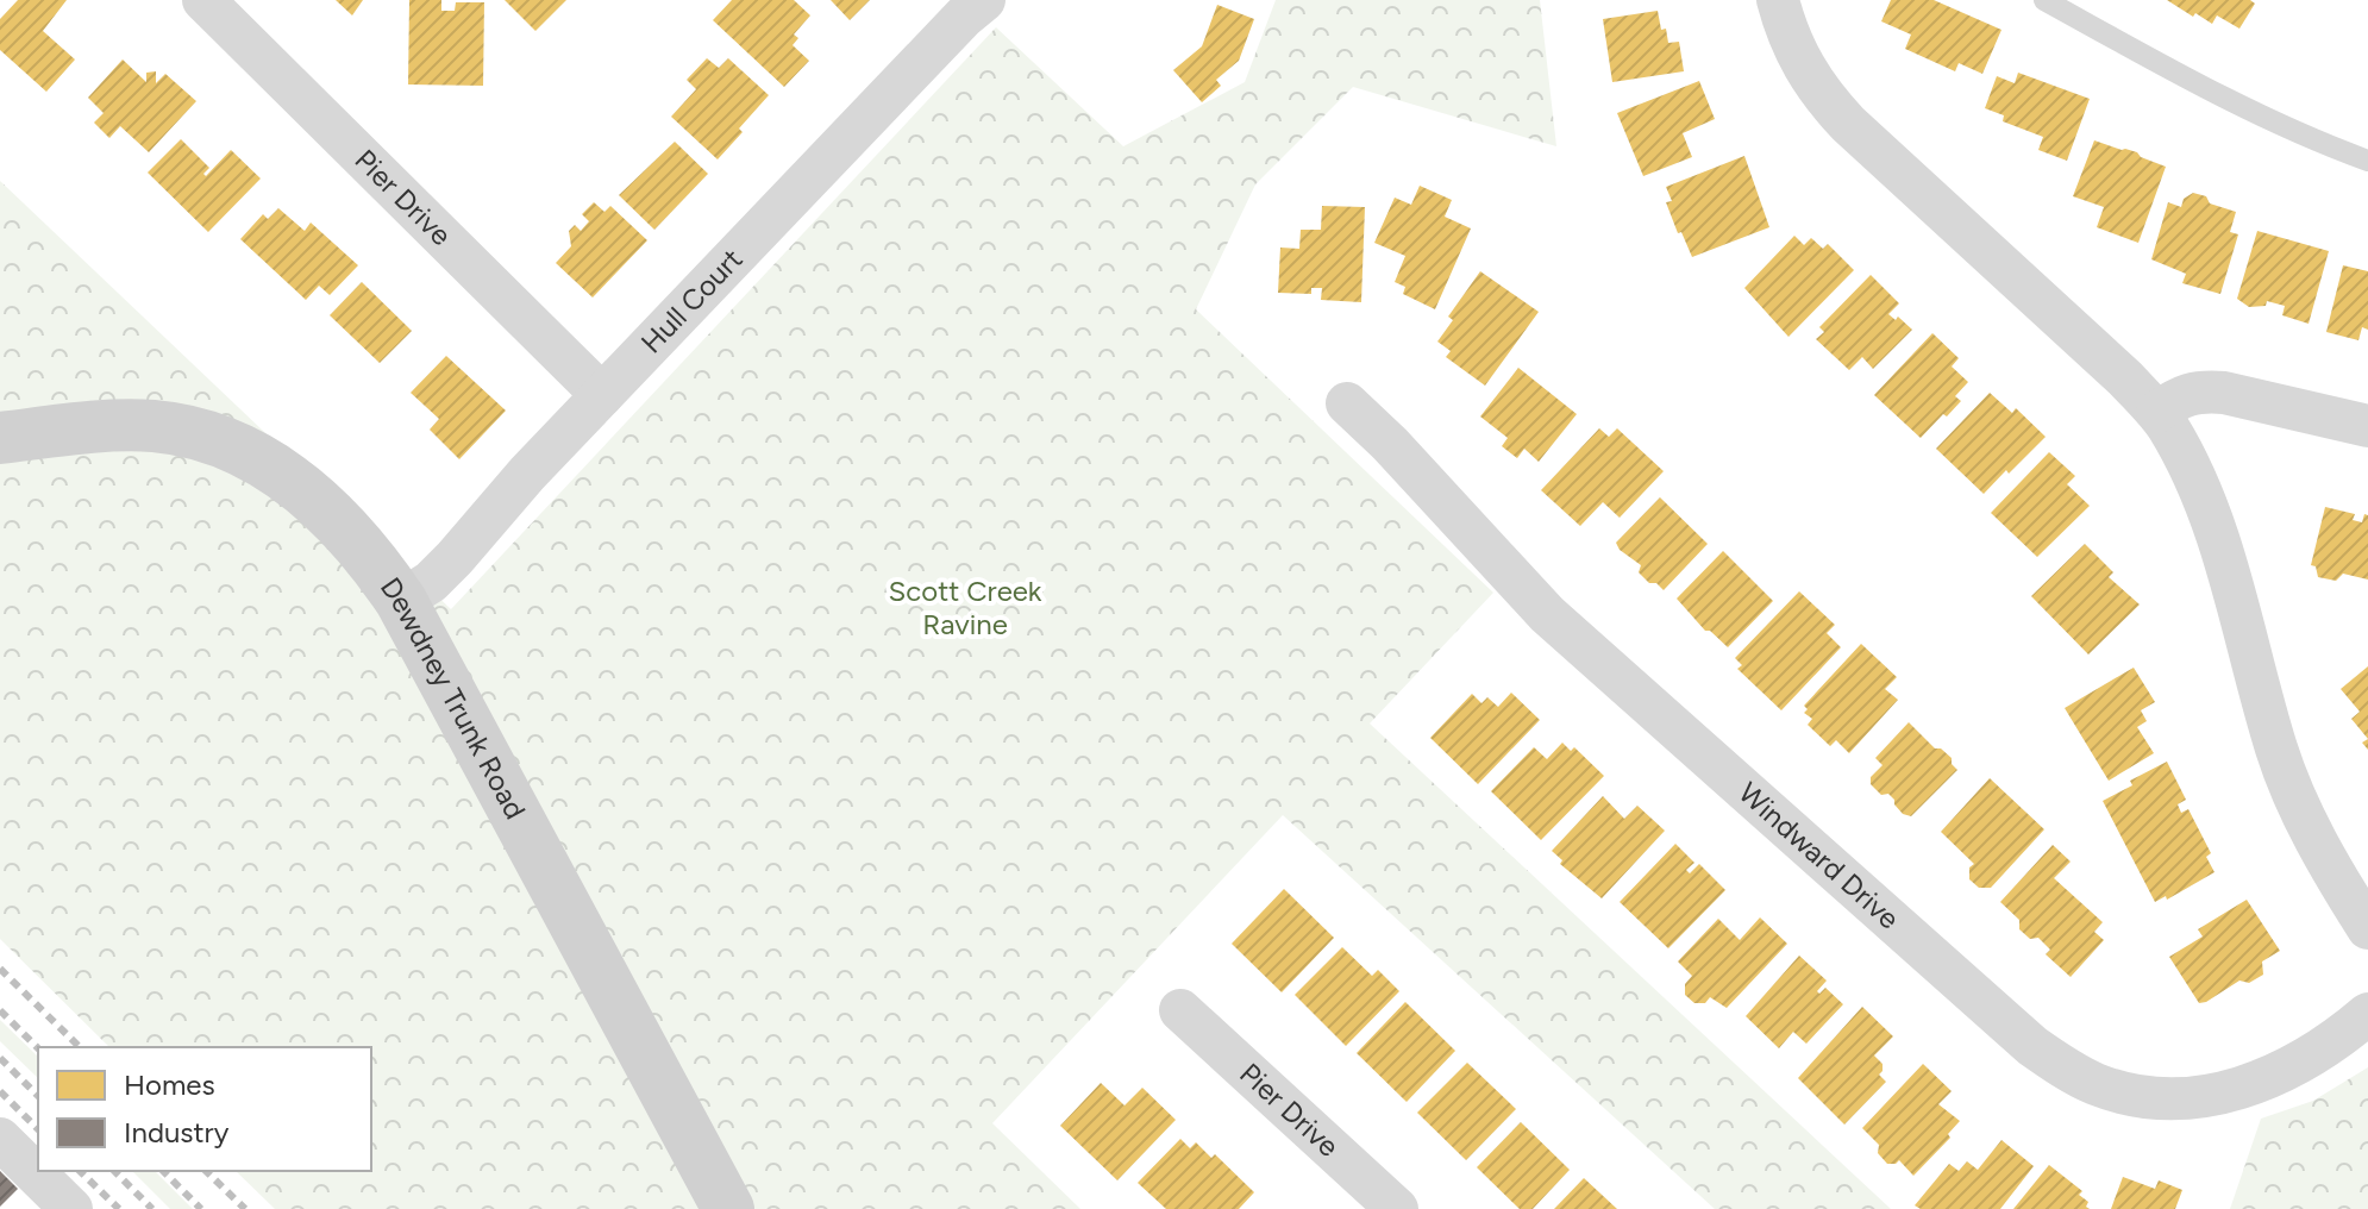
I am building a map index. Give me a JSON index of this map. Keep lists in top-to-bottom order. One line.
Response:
{"streets":{"main road":["Dewdney Trunk Road"],"street":["Pier Drive","Hull Court","Windward Drive"]},"crossings":[["Pier Drive","Hull Court"],["Hull Court","Dewdney Trunk Road"]],"parks":["Scott Creek Ravine"],"legend":["Homes","Industry"]}
